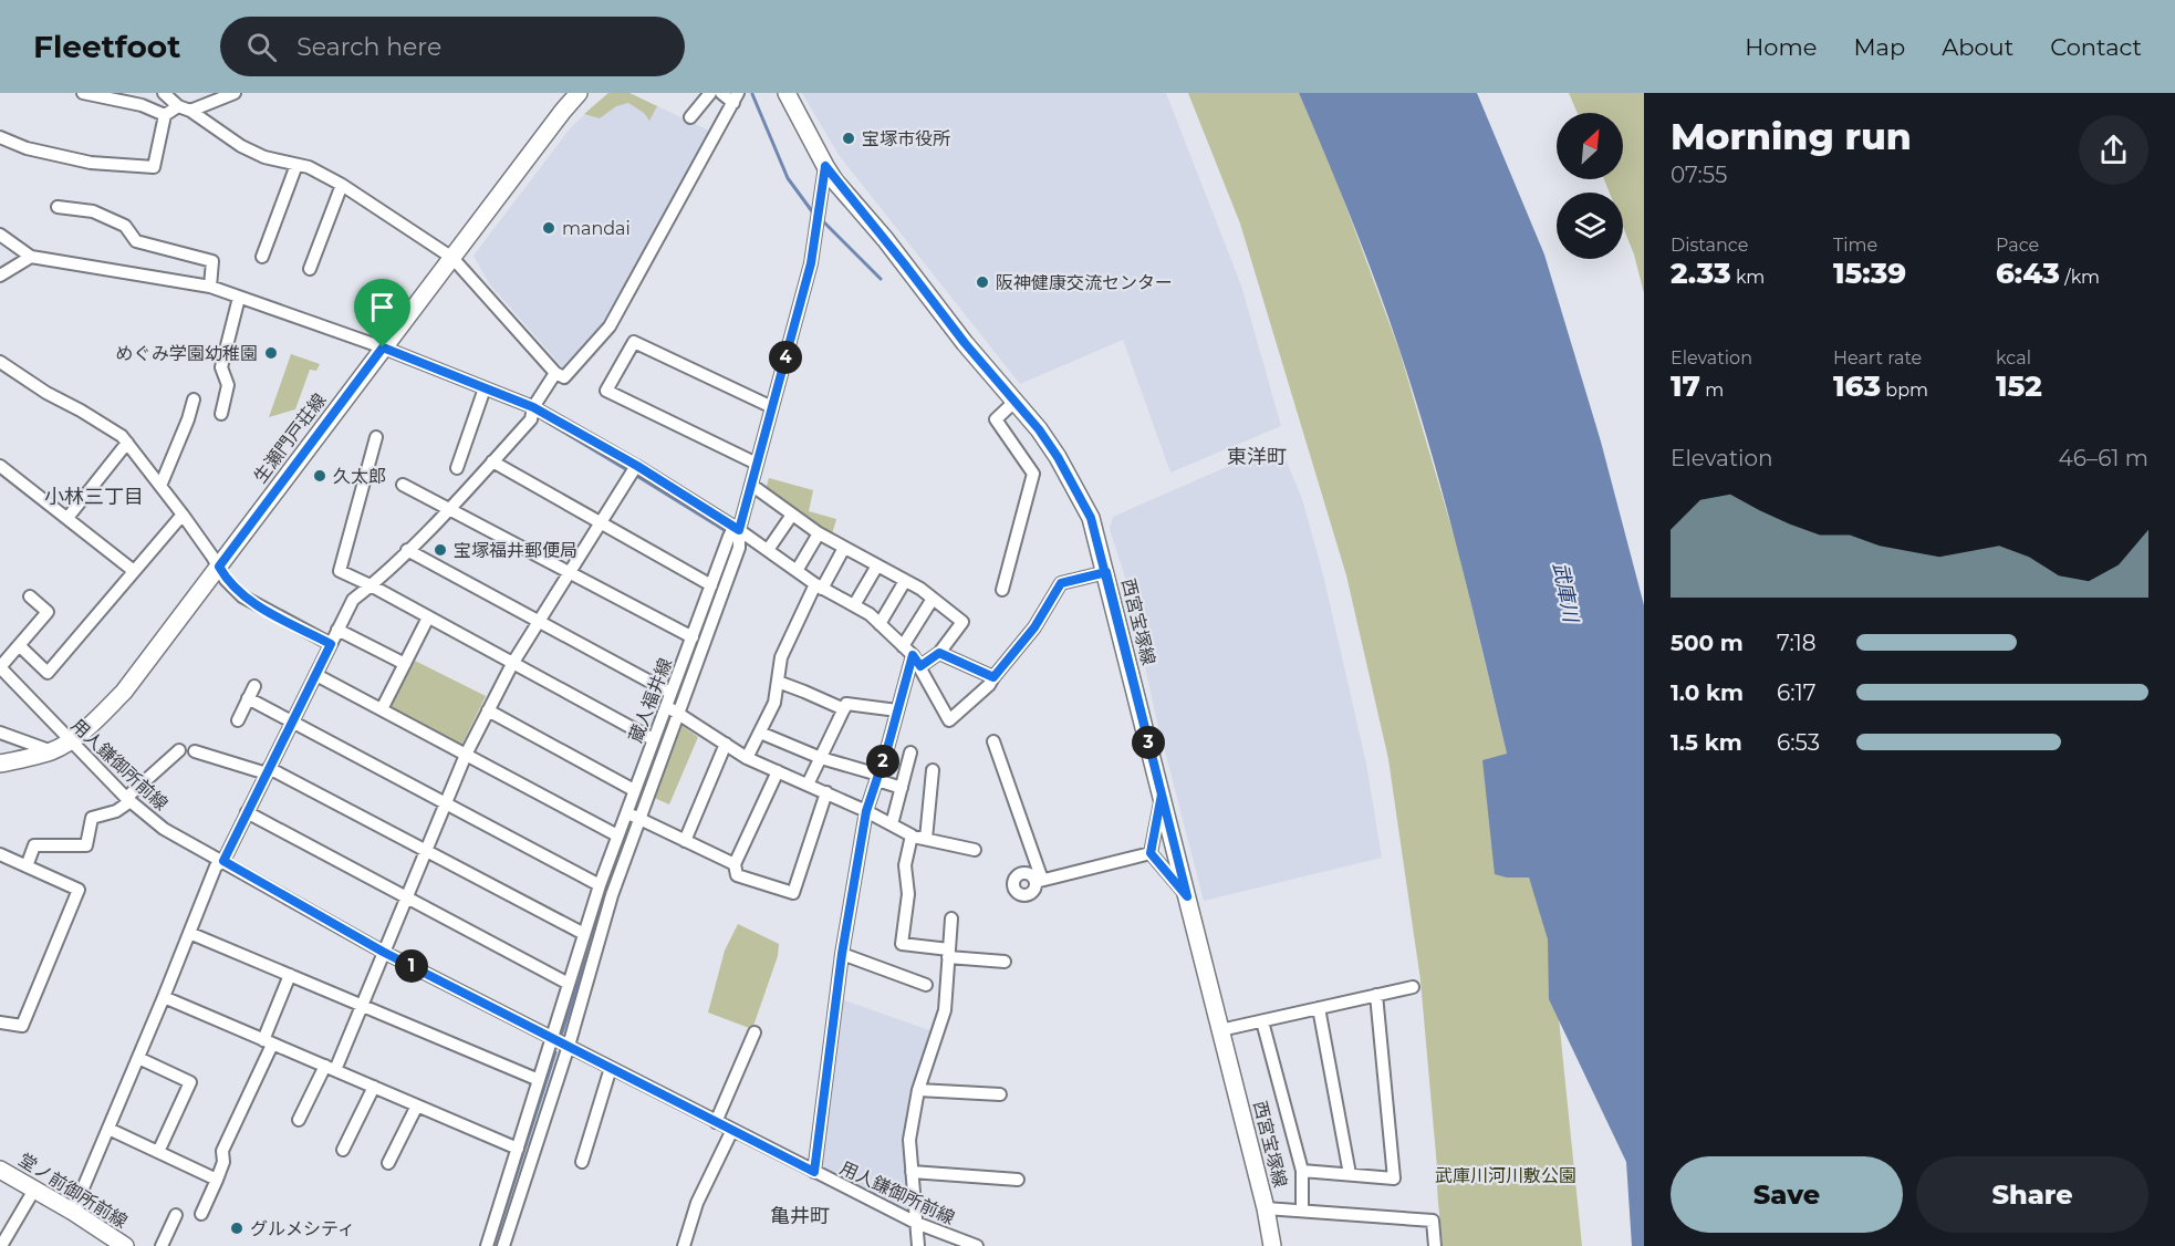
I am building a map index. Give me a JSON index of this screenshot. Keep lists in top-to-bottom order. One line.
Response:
{"streets":{"main road":["生瀬門戸荘線","西宮宝塚線","堂ノ前御所前線"],"street":["蔵人福井線","用人鎌御所前線"]},"crossings":[["生瀬門戸荘線","用人鎌御所前線"],["西宮宝塚線","蔵人福井線"],["蔵人福井線","用人鎌御所前線"]],"districts":["東洋町","小林三丁目","亀井町"],"water":["武庫川"],"parks":["武庫川河川敷公園"],"places":["宝塚市役所","mandai","阪神健康交流センター","めぐみ学園幼稚園","久太郎","宝塚福井郵便局","グルメシティ"],"north":"top right","page":{"header":"Fleetfoot","search":"Search here","nav":["Home","Map","About","Contact"],"heading":["Morning run","07:55"],"stats":[["Distance","2.33 km"],["Time","15:39"],["Pace","6:43 /km"],["Elevation","17 m"],["Heart rate","163 bpm"],["kcal","152"]],"pins":["4","3","2","1"],"chart":["Elevation","46–61 m"],"list":[{"name":"500 m","note":"7:18"},{"name":"1.0 km","note":"6:17"},{"name":"1.5 km","note":"6:53"}],"buttons":["Save","Share"]}}
